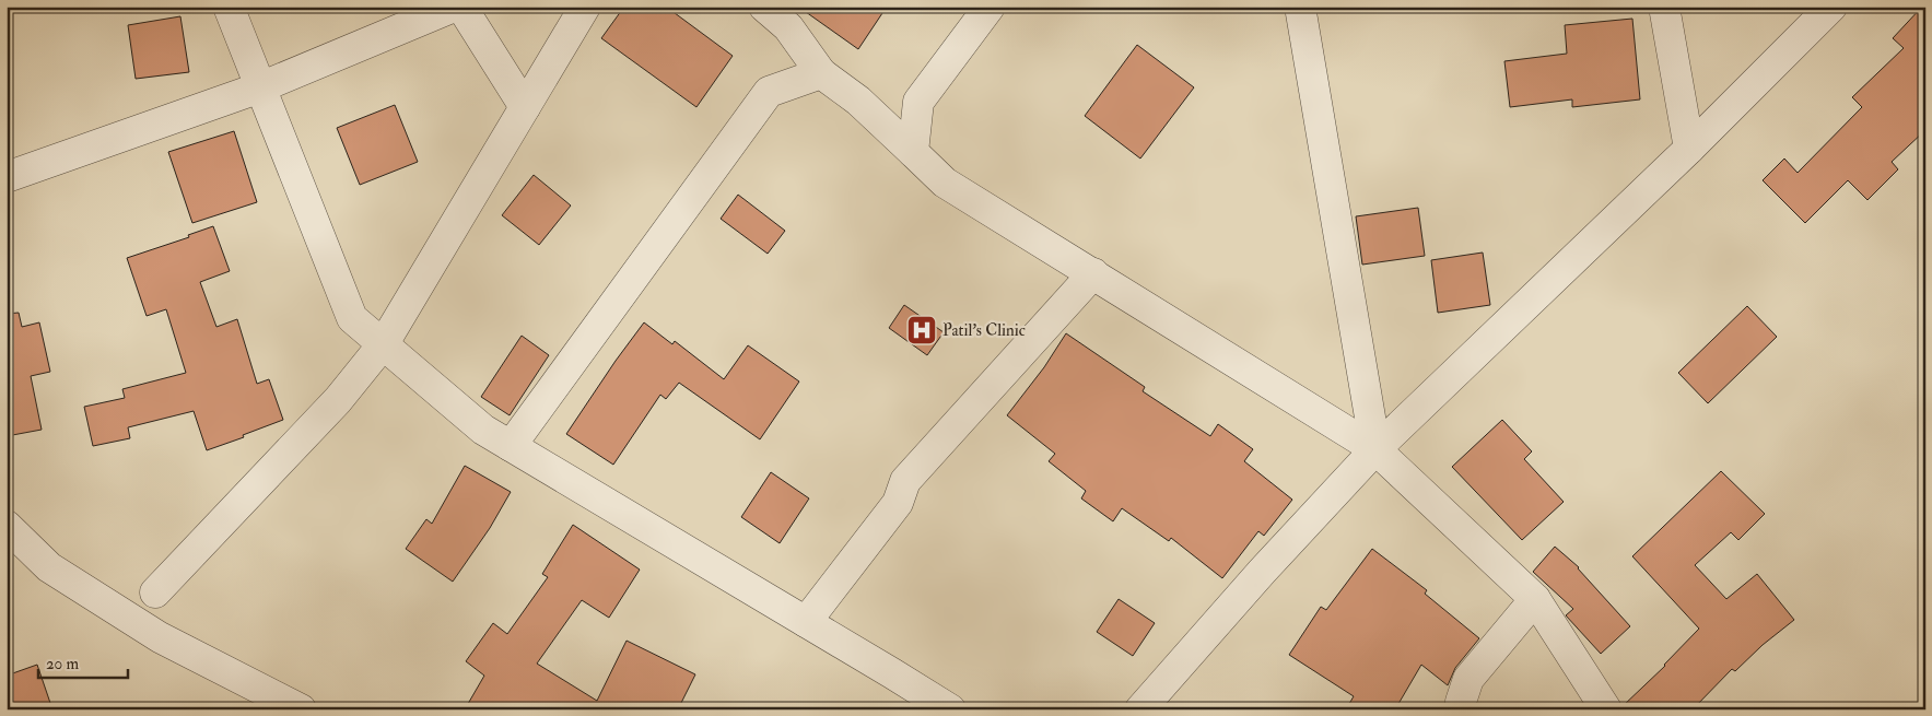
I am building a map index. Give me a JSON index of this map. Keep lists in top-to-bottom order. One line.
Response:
{"places":{"hospital":["Patil's Clinic"]},"scale_bar":"20 m"}
